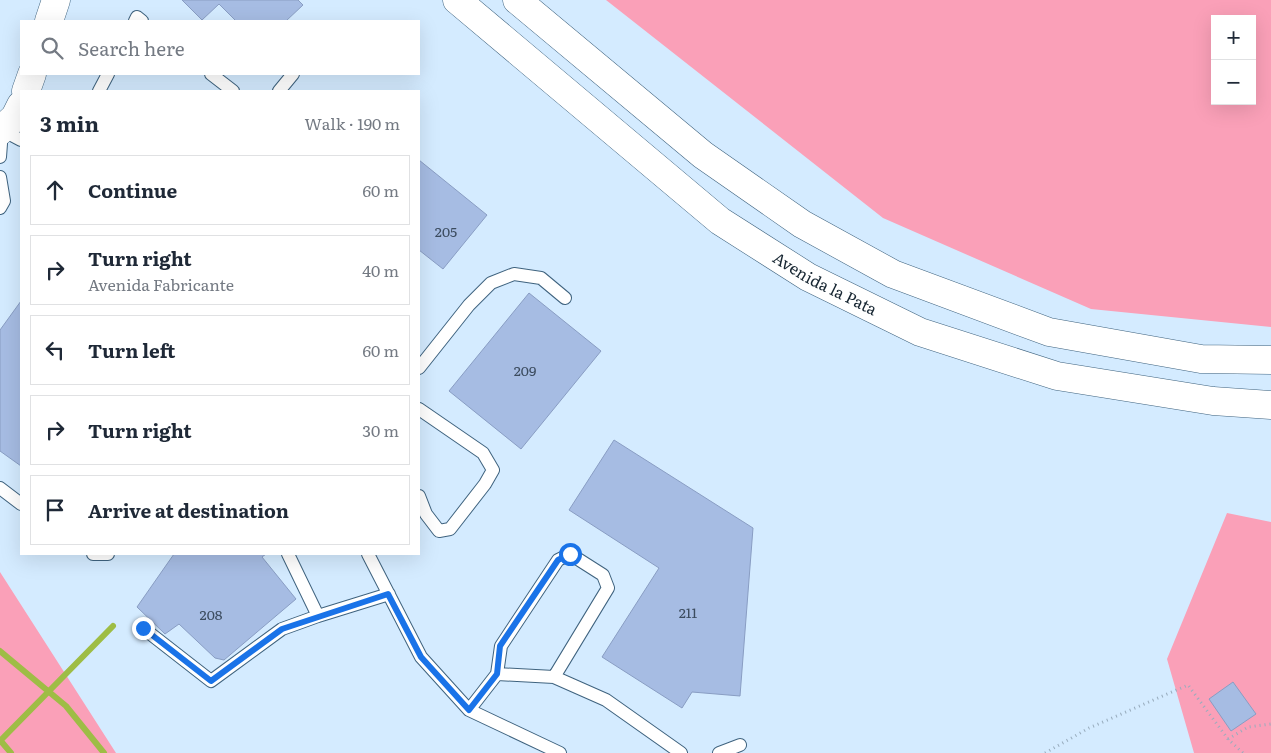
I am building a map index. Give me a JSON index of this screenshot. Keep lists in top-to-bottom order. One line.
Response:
{"streets":{"main road":["Avenida la Pata"]},"house_numbers":["205","209","211","208"],"page":{"map_buttons":["+","−"],"search":"Search here","heading":["3 min","Walk · 190 m"],"list":[["Continue","60 m"],["Turn right","Avenida Fabricante","40 m"],["Turn left","60 m"],["Turn right","30 m"],"Arrive at destination"]}}
